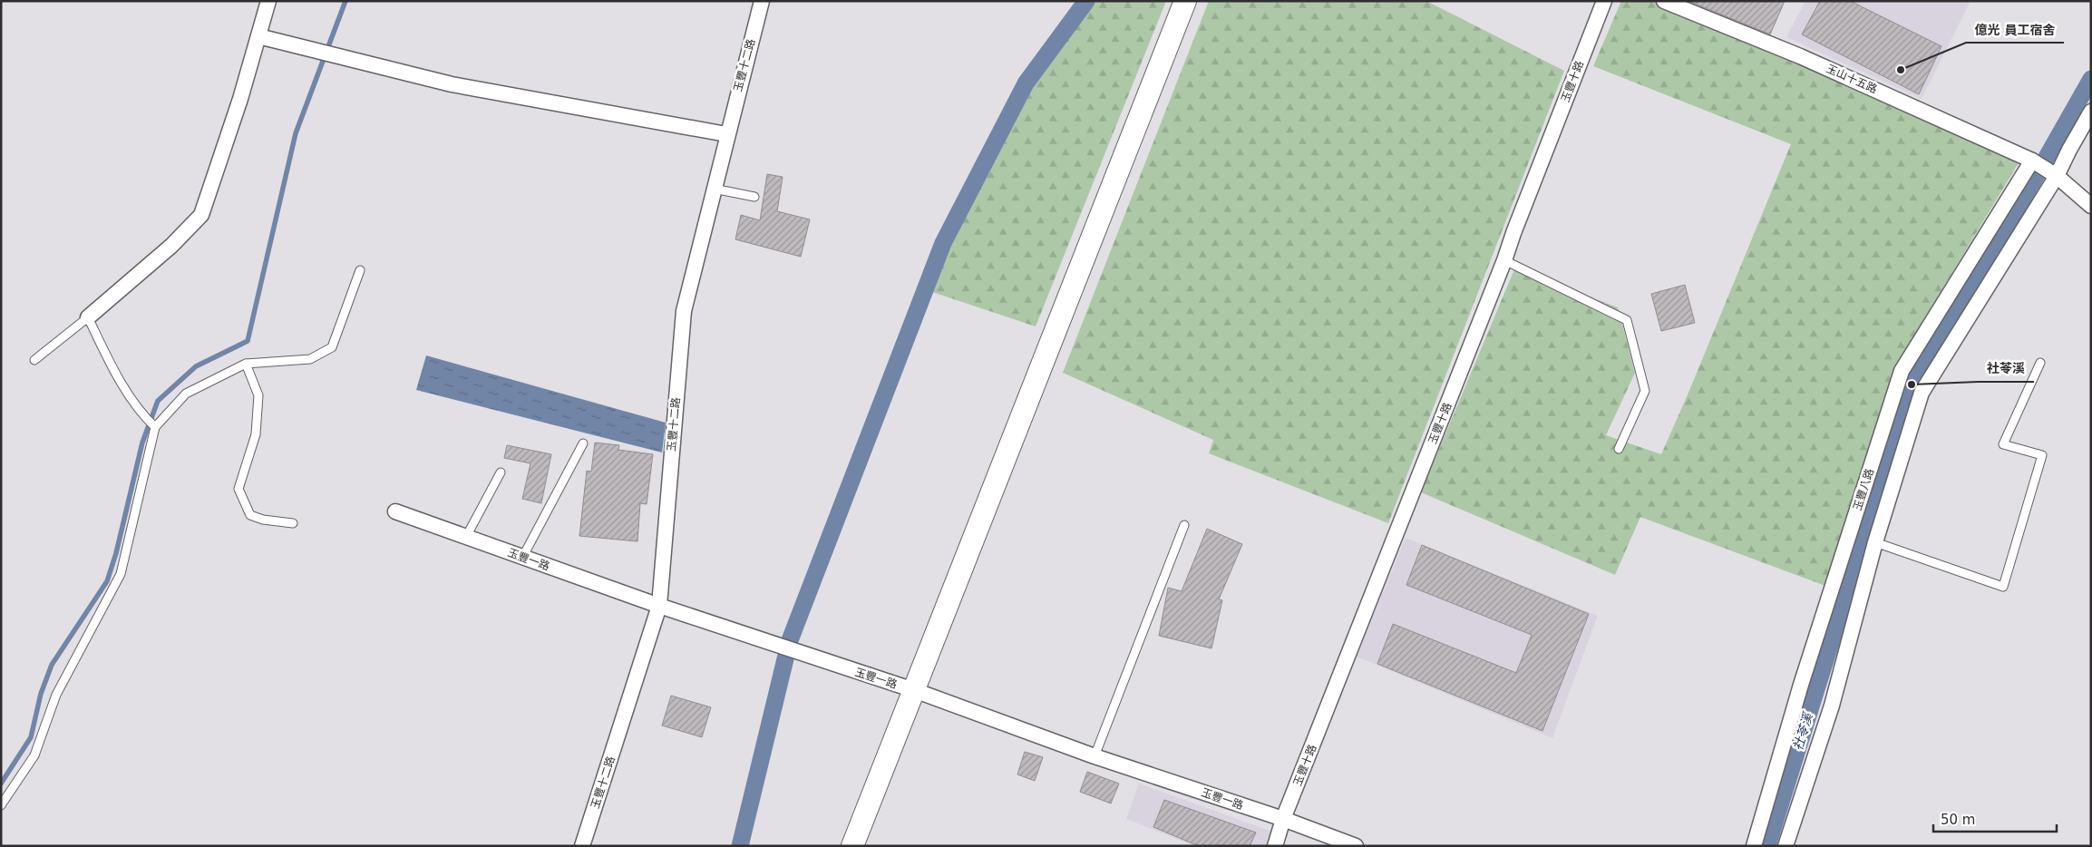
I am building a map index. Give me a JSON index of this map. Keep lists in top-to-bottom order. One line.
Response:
{"streets":{"street":["玉豐十二路","玉山十五路","玉豐十路","玉豐八路","玉豐一路"]},"crossings":[["玉豐十二路","玉豐一路"],["玉山十五路","玉豐八路"],["玉豐十路","玉豐一路"]],"water":["社苓溪"],"places":["億光 員工宿舍","社苓溪"],"scale_bar":"50 m"}
